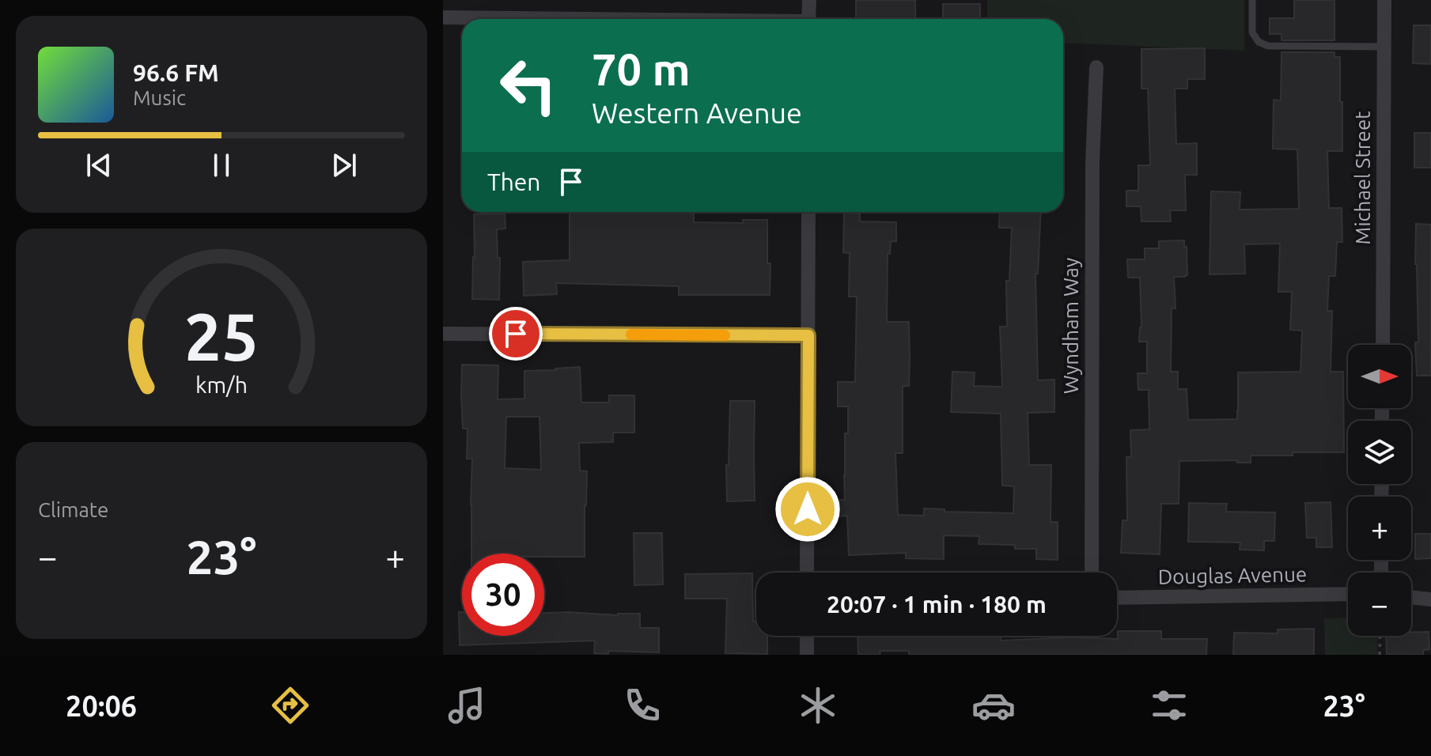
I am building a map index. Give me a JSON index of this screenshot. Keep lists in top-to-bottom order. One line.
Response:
{"streets":{"street":["Michael Street","Wyndham Way","Douglas Avenue"]},"north":"right","page":{"turn":["70 m","Western Avenue"],"song":["96.6 FM","Music"],"then":"Then","map_buttons":["+","−"],"tile":"Climate","heat":["−","23°","+"],"limit":"30","trip":"20:07 · 1 min · 180 m","tabs":["20:06","23°"],"gauge":["25","km/h"]}}
